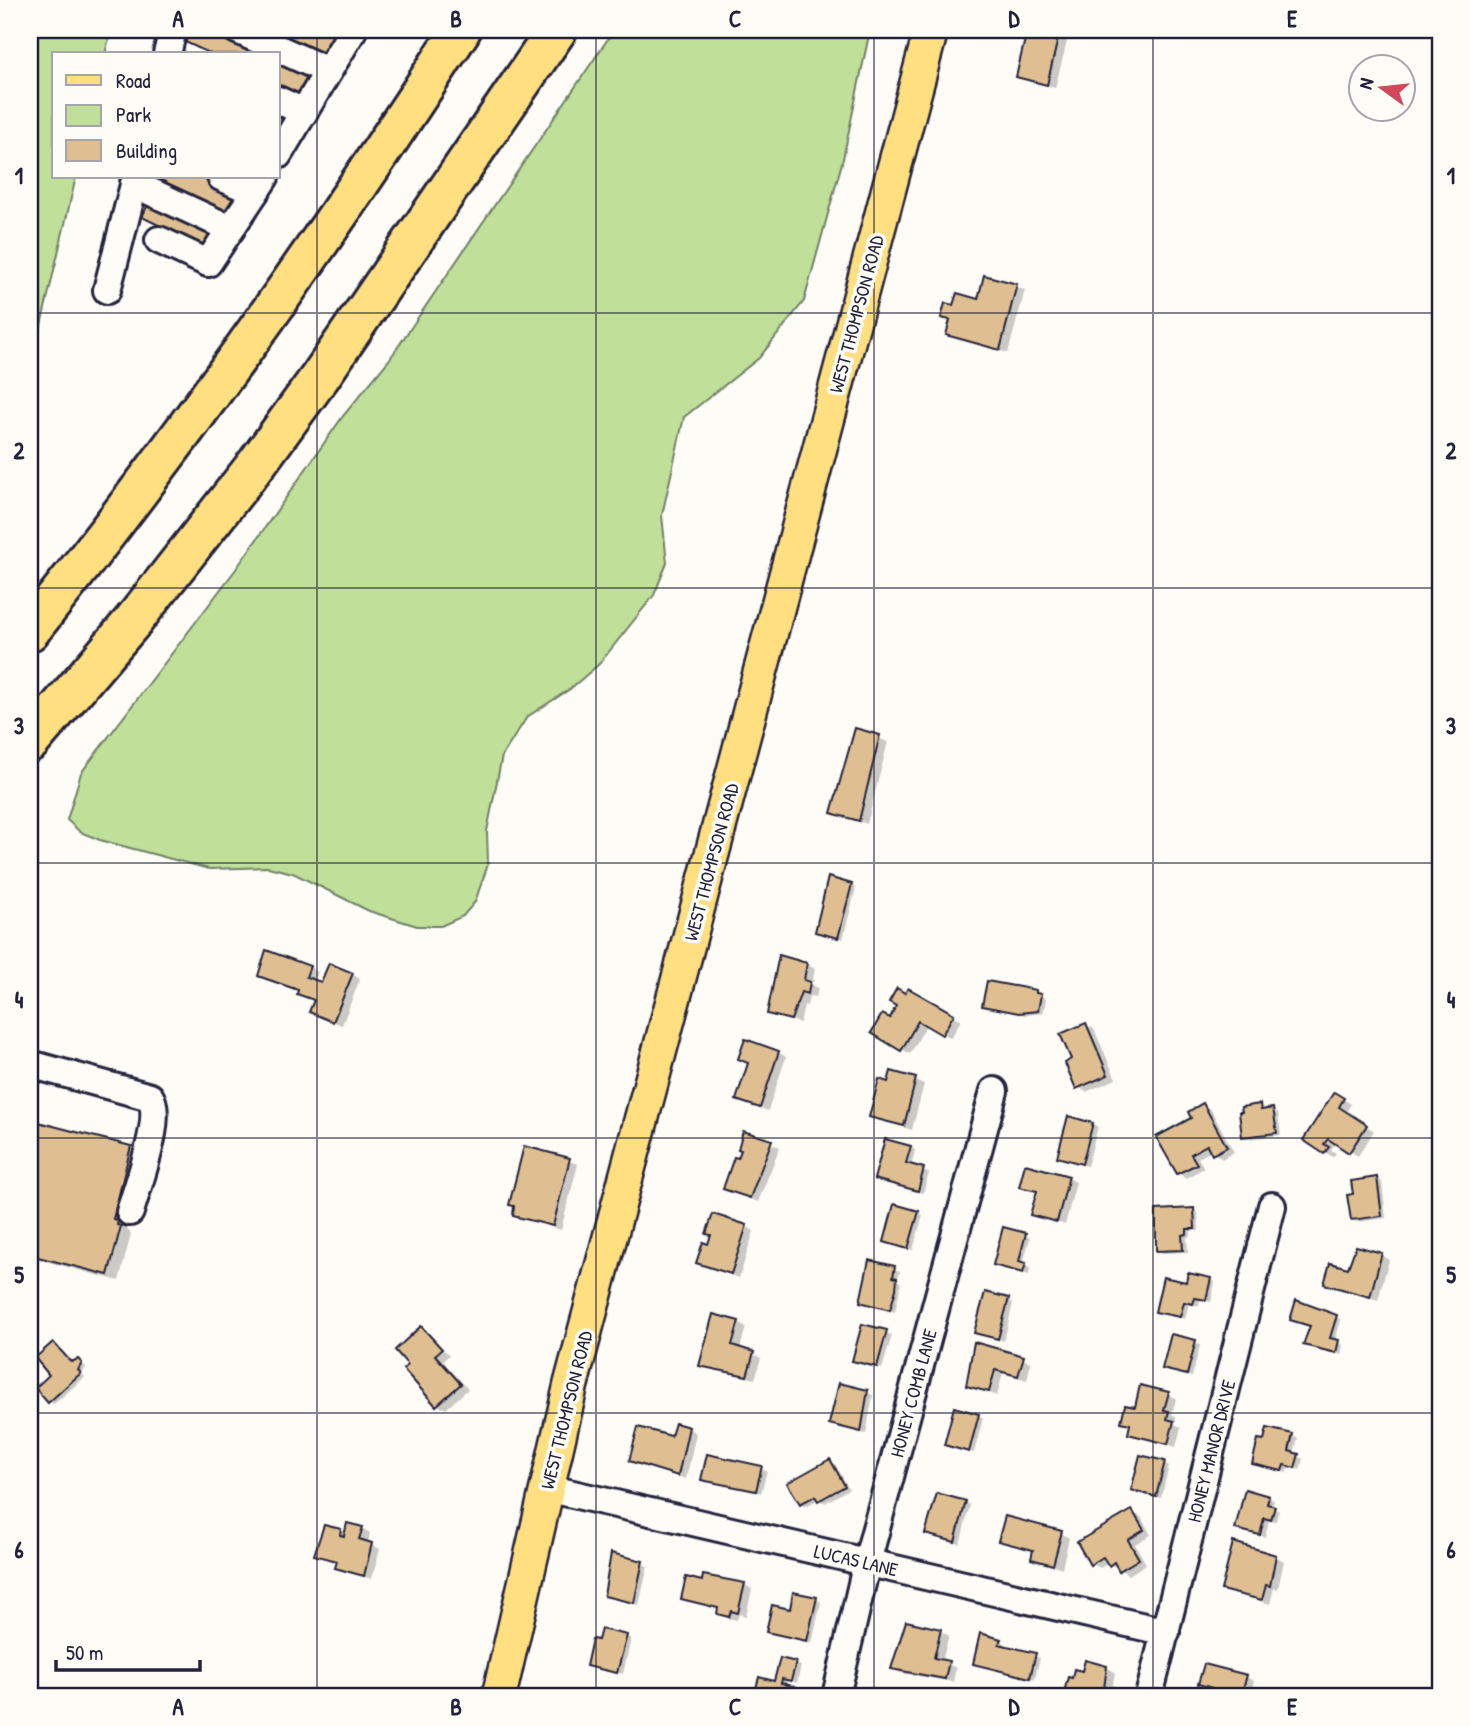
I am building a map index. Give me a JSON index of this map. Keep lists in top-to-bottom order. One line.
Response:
{"streets":{"main road":["WEST THOMPSON ROAD"],"street":["HONEY COMB LANE","HONEY MANOR DRIVE","LUCAS LANE"]},"crossings":[["WEST THOMPSON ROAD","LUCAS LANE"],["HONEY COMB LANE","LUCAS LANE"],["HONEY MANOR DRIVE","LUCAS LANE"]],"legend":["Road","Park","Building"],"scale_bar":"50 m","north":"left","grid":{"columns":["A","B","C","D","E"],"rows":["1","2","3","4","5","6"]}}
